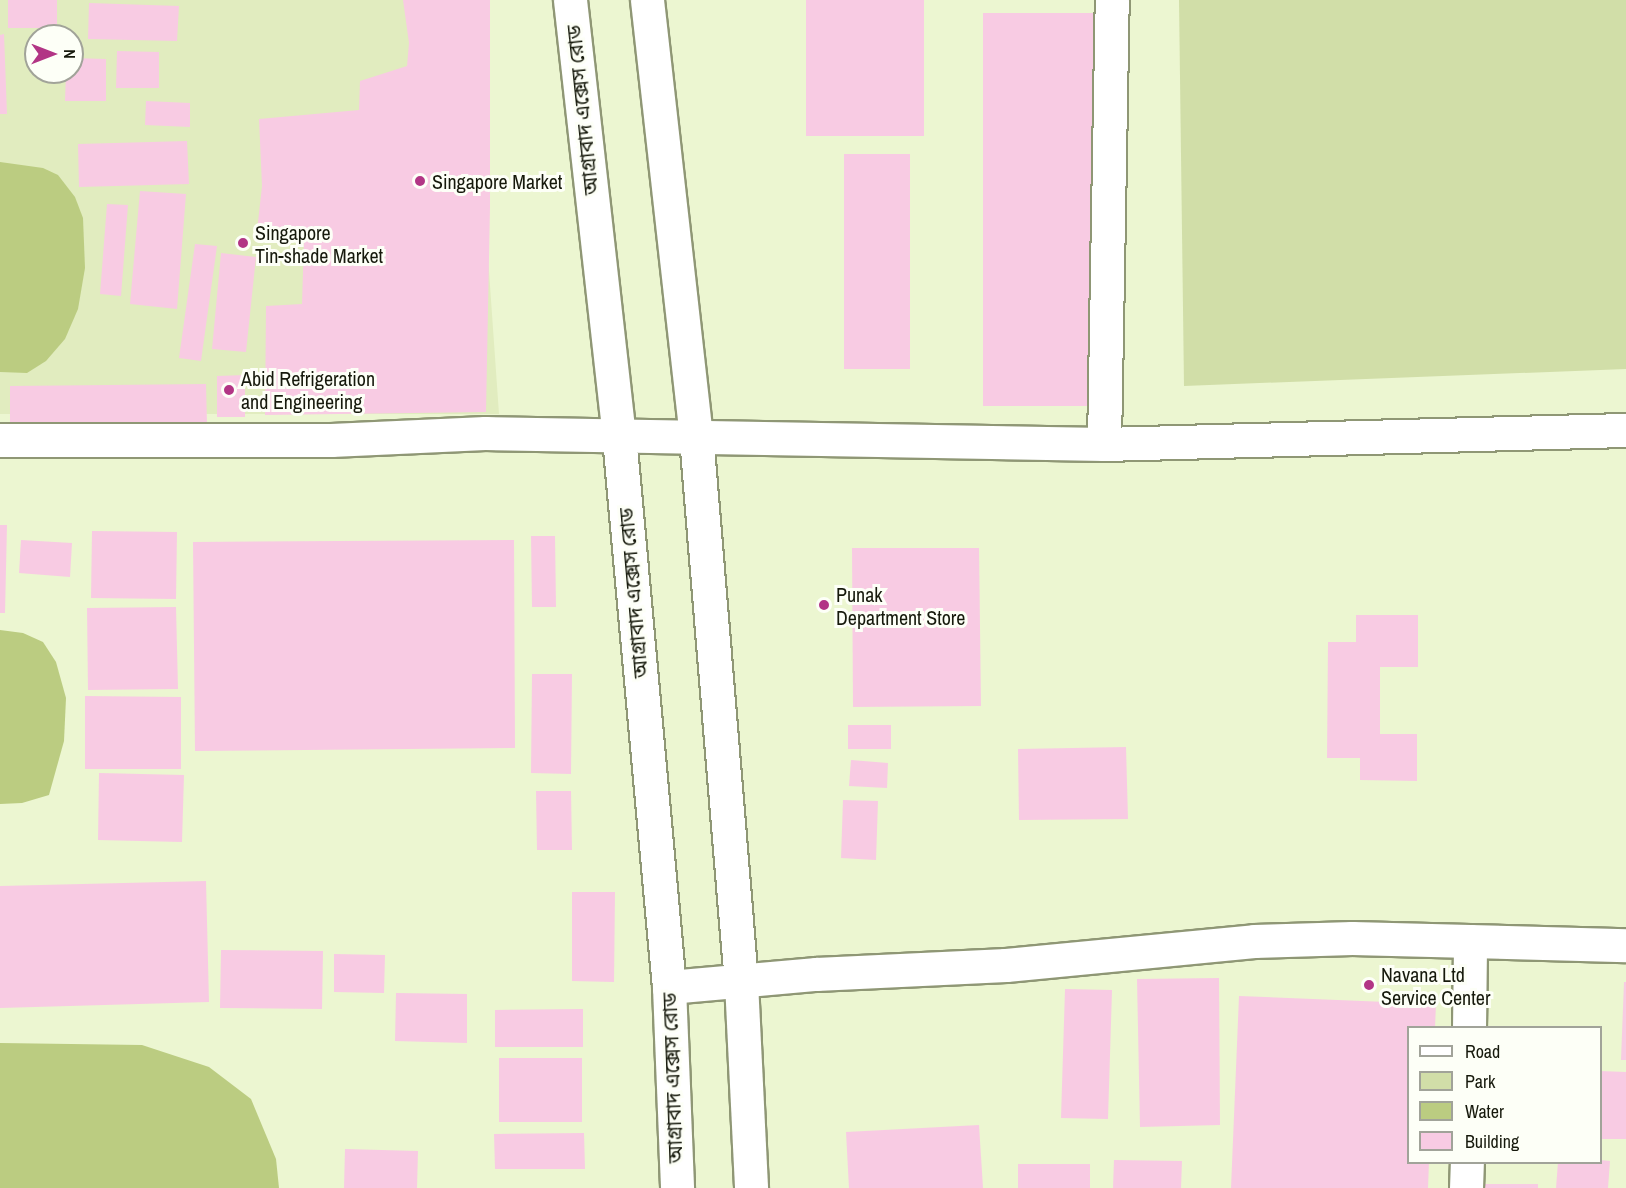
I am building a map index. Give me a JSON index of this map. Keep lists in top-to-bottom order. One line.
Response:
{"streets":{"street":["আগ্রাবাদ এক্সেস রোড"]},"places":["Singapore Market","Singapore Tin-shade Market","Abid Refrigeration and Engineering","Punak Department Store","Navana Ltd Service Center"],"legend":["Road","Park","Water","Building"],"north":"right"}
